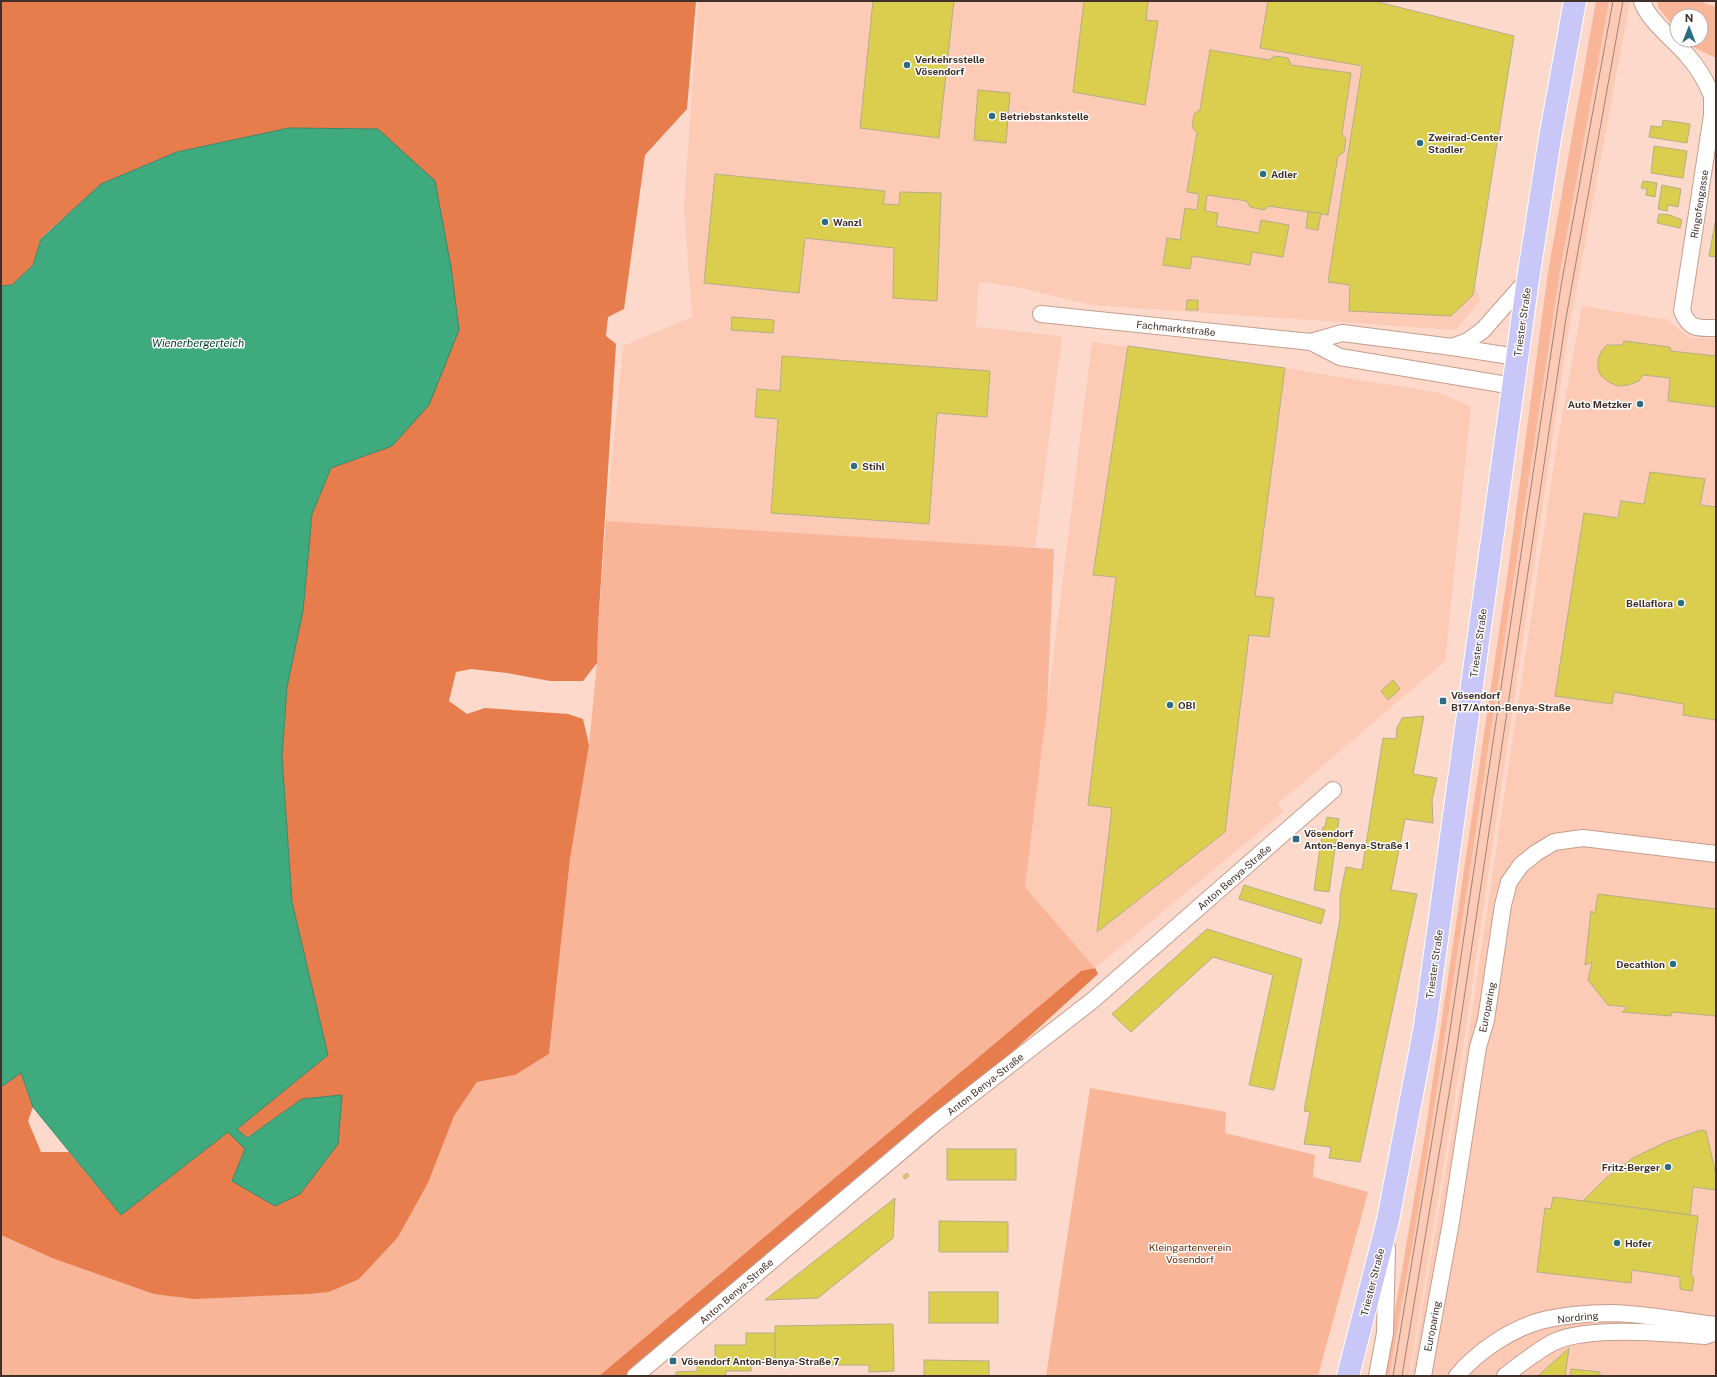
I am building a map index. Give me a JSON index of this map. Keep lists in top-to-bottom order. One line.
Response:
{"streets":{"main road":["Triester Straße"],"street":["Ringofengasse","Fachmarktstraße","Anton Benya-Straße","Europaring","Nordring"]},"crossings":[["Triester Straße","Fachmarktstraße"]],"water":["Wienerbergerteich"],"parks":["Kleingartenverein Vösendorf"],"places":{"other":["Verkehrsstelle Vösendorf","Betriebstankstelle","Zweirad-Center Stadler","Adler","Wanzl","Auto Metzker","Stihl","Bellaflora","OBI","Decathlon","Fritz-Berger","Hofer"],"transit":["Vösendorf B17/Anton-Benya-Straße","Vösendorf Anton-Benya-Straße 1","Vösendorf Anton-Benya-Straße 7"]},"north":"top"}
